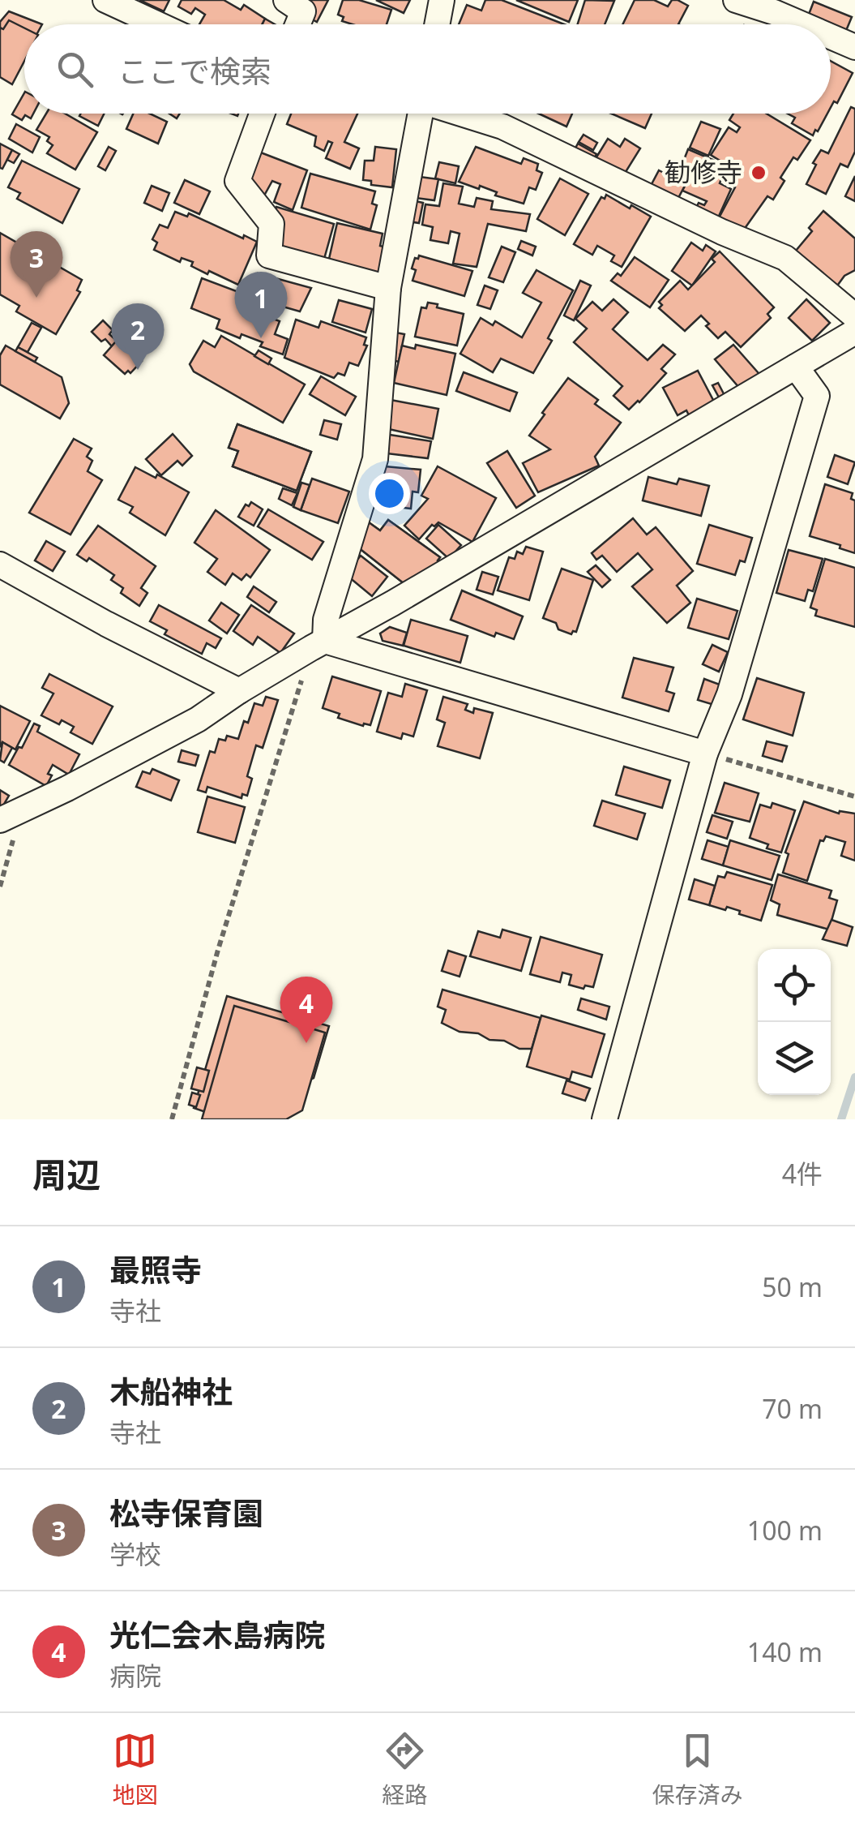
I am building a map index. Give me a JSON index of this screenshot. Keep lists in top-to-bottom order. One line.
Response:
{"places":["勧修寺"],"page":{"search":"ここで検索","pins":["3","1","2","4"],"heading":["周辺","4件"],"list":[{"mark":"1","name":"最照寺","note":"寺社","value":"50 m"},{"mark":"2","name":"木船神社","note":"寺社","value":"70 m"},{"mark":"3","name":"松寺保育園","note":"学校","value":"100 m"},{"mark":"4","name":"光仁会木島病院","note":"病院","value":"140 m"}],"nav":["地図","経路","保存済み"]}}
